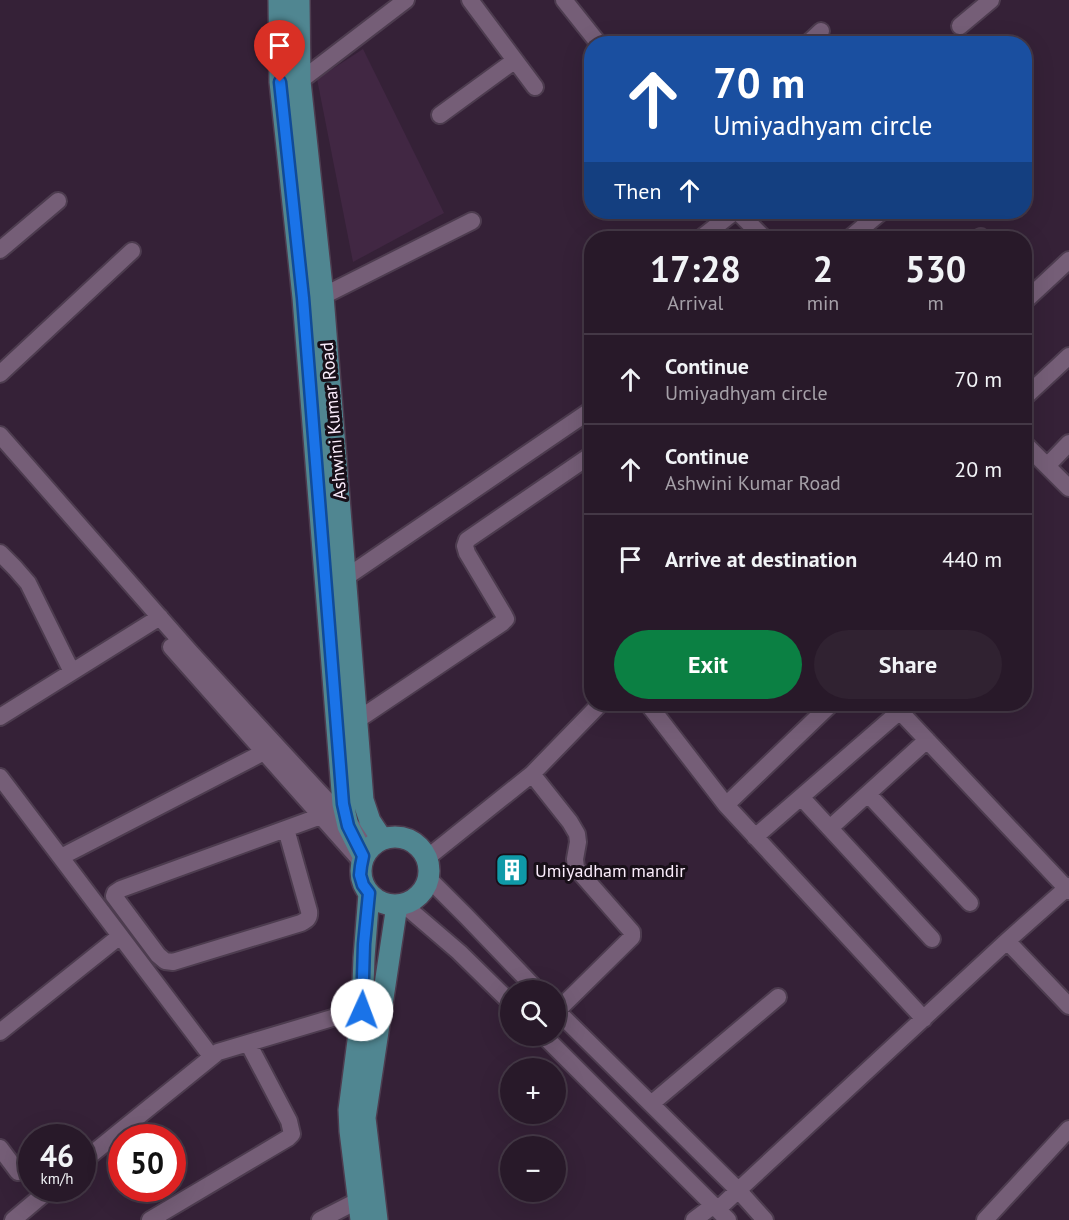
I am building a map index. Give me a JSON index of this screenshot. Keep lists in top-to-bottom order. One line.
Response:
{"streets":{"main road":["Ashwini Kumar Road"]},"places":{"building":["Umiyadham mandir"]},"page":{"turn":["70 m","Umiyadhyam circle"],"then":"Then","eta":["17:28","Arrival","2","min","530","m"],"list":[{"name":"Continue","note":"Umiyadhyam circle","value":"70 m"},{"name":"Continue","note":"Ashwini Kumar Road","value":"20 m"},{"name":"Arrive at destination","value":"440 m"}],"buttons":["Exit","Share"],"map_buttons":["+","−"],"speed":"46 km/h","limit":"50"}}
